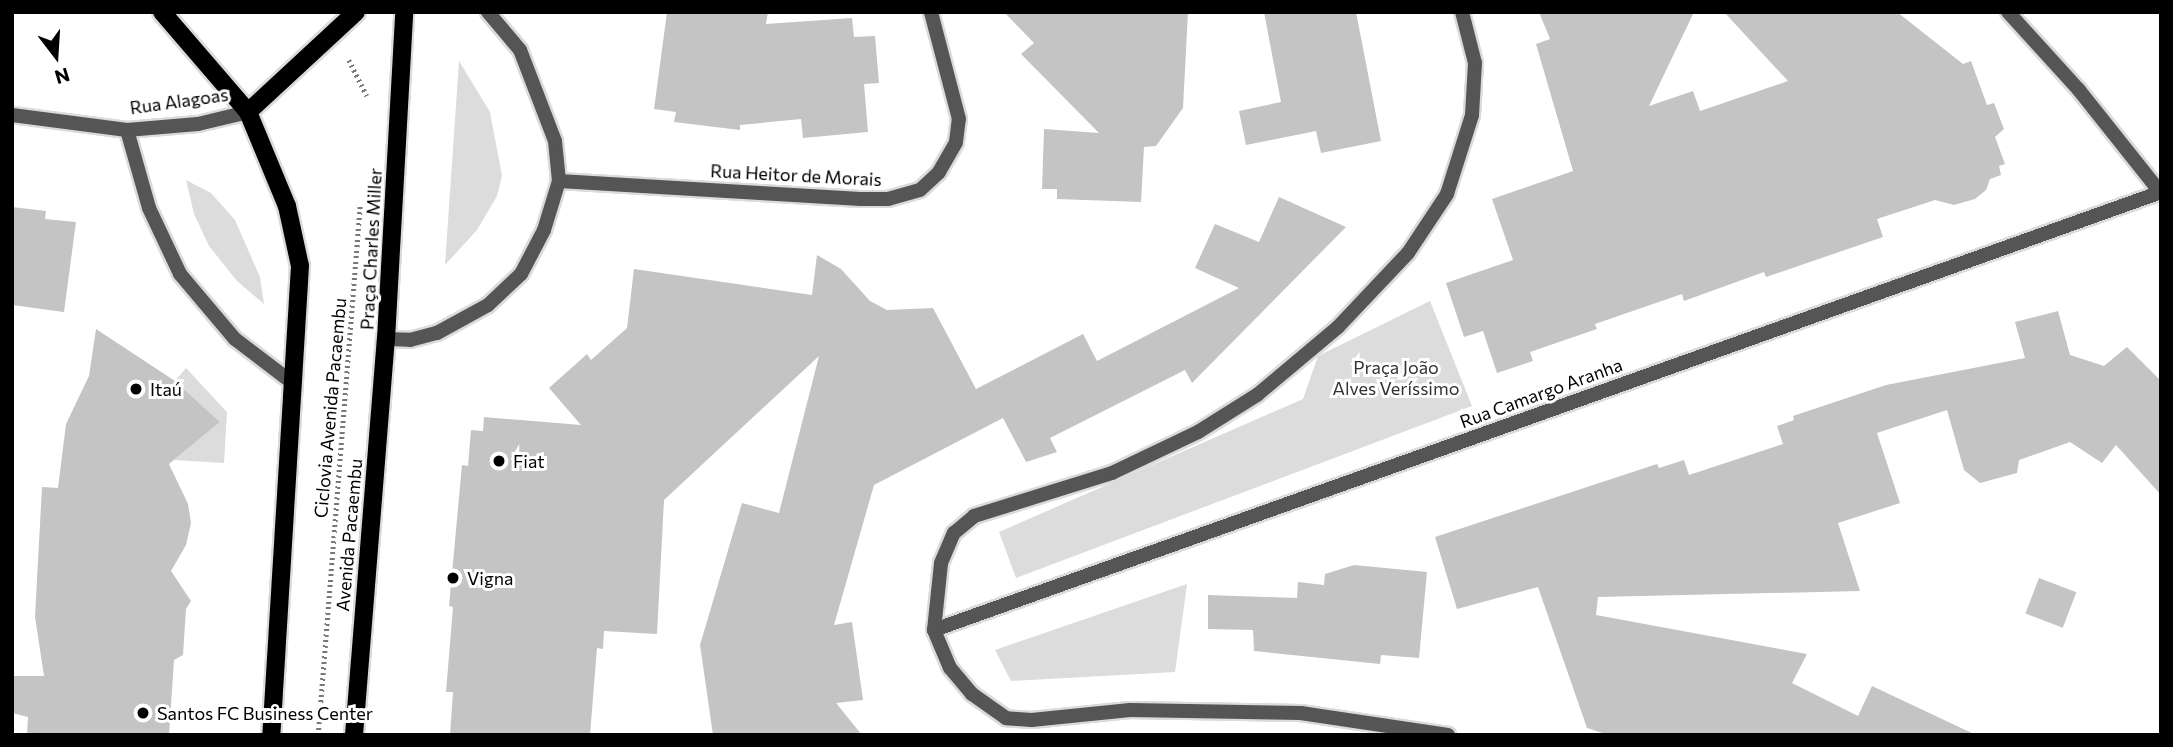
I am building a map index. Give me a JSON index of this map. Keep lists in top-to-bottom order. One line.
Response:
{"streets":{"main road":["Rua Alagoas","Praça Charles Miller","Avenida Pacaembu"],"street":["Rua Heitor de Morais","Rua Camargo Aranha"],"path":["Ciclovia Avenida Pacaembu"]},"crossings":[["Rua Heitor de Morais","Praça Charles Miller"],["Praça Charles Miller","Avenida Pacaembu"]],"parks":["Praça João Alves Veríssimo"],"places":["Itaú","Fiat","Vigna","Santos FC Business Center"],"north":"bottom"}
